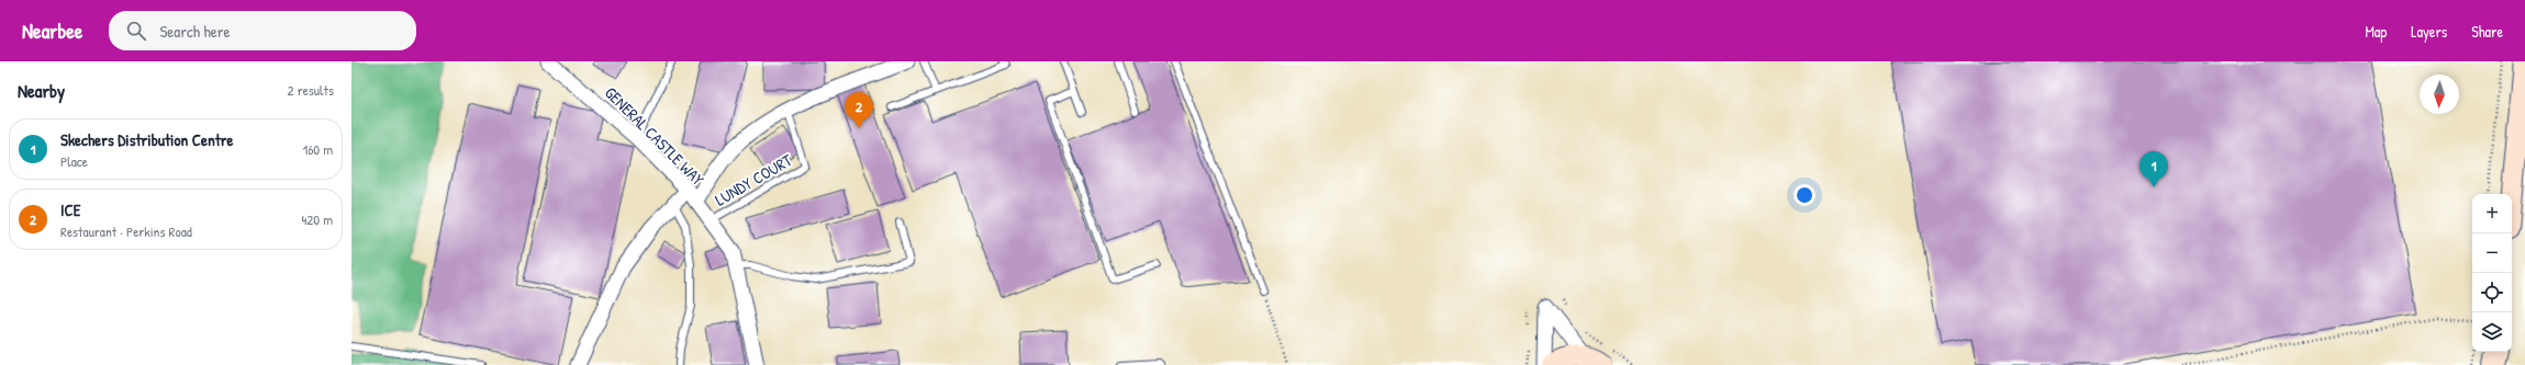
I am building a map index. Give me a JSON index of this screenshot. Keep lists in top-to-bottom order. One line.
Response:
{"streets":{"street":["GENERAL CASTLE WAY"],"lane":["LUNDY COURT"]},"crossings":[["GENERAL CASTLE WAY","LUNDY COURT"]],"north":"bottom","page":{"header":"Nearbee","search":"Search here","nav":["Map","Layers","Share"],"heading":["Nearby","2 results"],"pins":["2","1"],"list":[{"mark":"1","name":"Skechers Distribution Centre","note":"Place","value":"160 m"},{"mark":"2","name":"ICE","note":"Restaurant · Perkins Road","value":"420 m"}],"map_buttons":["+","−"]}}
